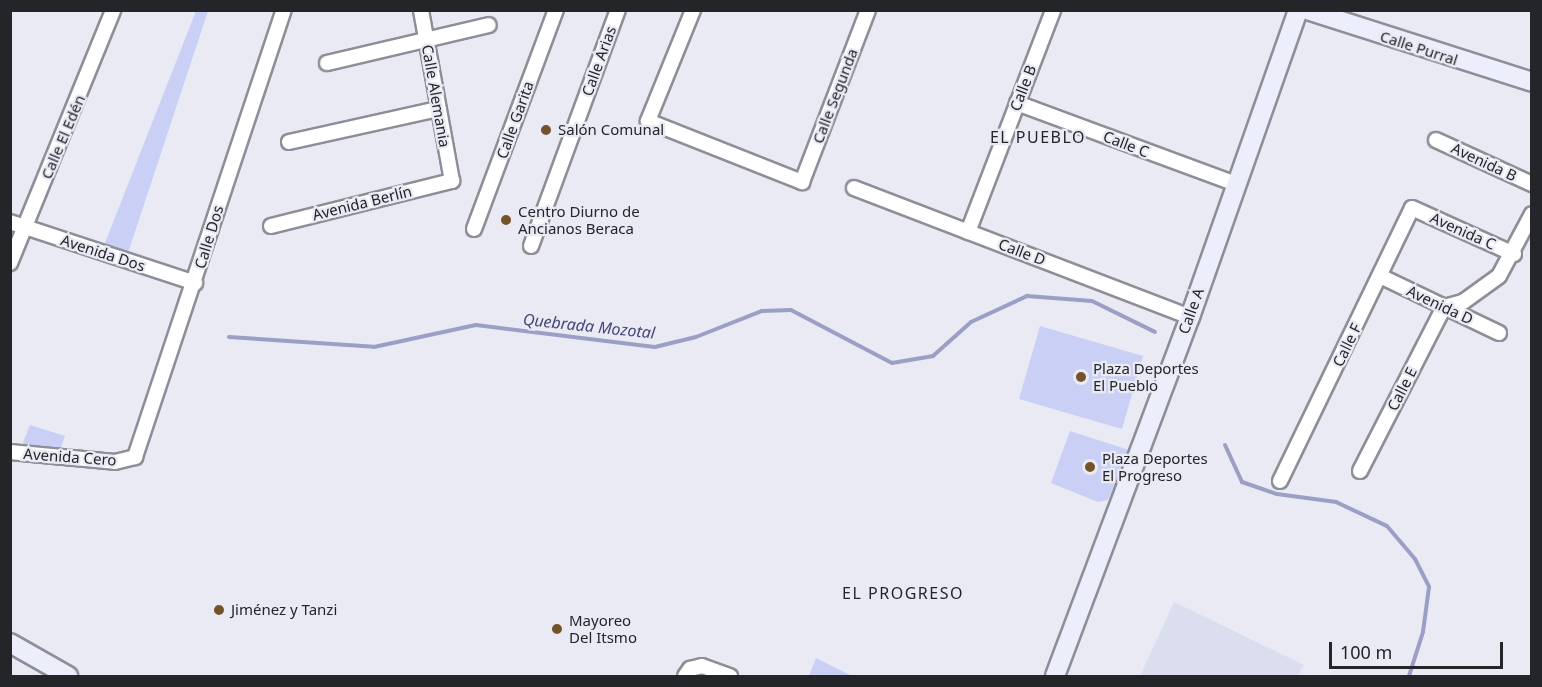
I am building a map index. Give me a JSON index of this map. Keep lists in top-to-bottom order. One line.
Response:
{"streets":{"street":["Calle Purral","Calle Arias","Calle B","Calle Alemania","Calle Segunda","Calle Garita","Calle El Edén","Calle C","Avenida B","Avenida Berlín","Avenida C","Calle Dos","Calle D","Avenida Dos","Avenida D","Calle A","Calle F","Calle E","Avenida Cero"]},"crossings":[["Calle B","Calle C"],["Calle B","Calle D"],["Calle Alemania","Avenida Berlín"],["Calle El Edén","Avenida Dos"],["Calle C","Calle A"],["Avenida C","Calle F"],["Calle Dos","Avenida Dos"],["Calle Dos","Avenida Cero"],["Calle D","Calle A"],["Avenida D","Calle F"],["Avenida D","Calle E"]],"districts":["EL PUEBLO","EL PROGRESO"],"water":["Quebrada Mozotal"],"places":["Salón Comunal","Centro Diurno de Ancianos Beraca","Plaza Deportes El Pueblo","Plaza Deportes El Progreso","Jiménez y Tanzi","Mayoreo Del Itsmo"],"scale_bar":"100 m"}
